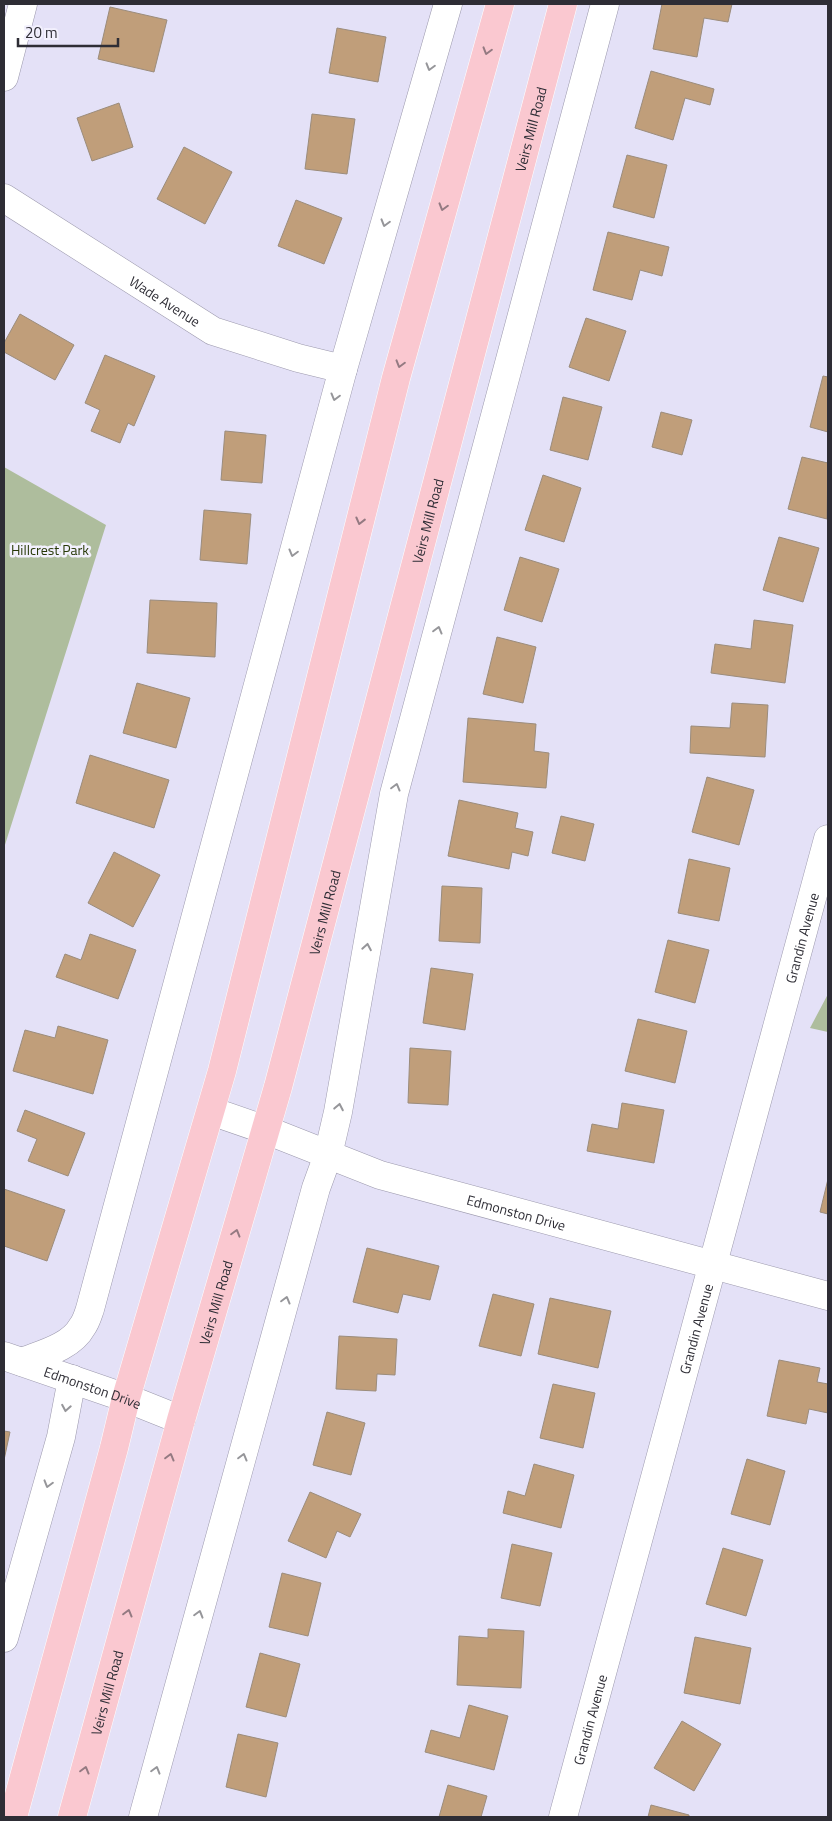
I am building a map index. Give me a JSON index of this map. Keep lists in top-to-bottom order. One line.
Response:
{"streets":{"main road":["Veirs Mill Road"],"street":["Wade Avenue","Grandin Avenue","Edmonston Drive"]},"crossings":[["Veirs Mill Road","Edmonston Drive"],["Grandin Avenue","Edmonston Drive"]],"parks":["Hillcrest Park"],"scale_bar":"20 m"}
